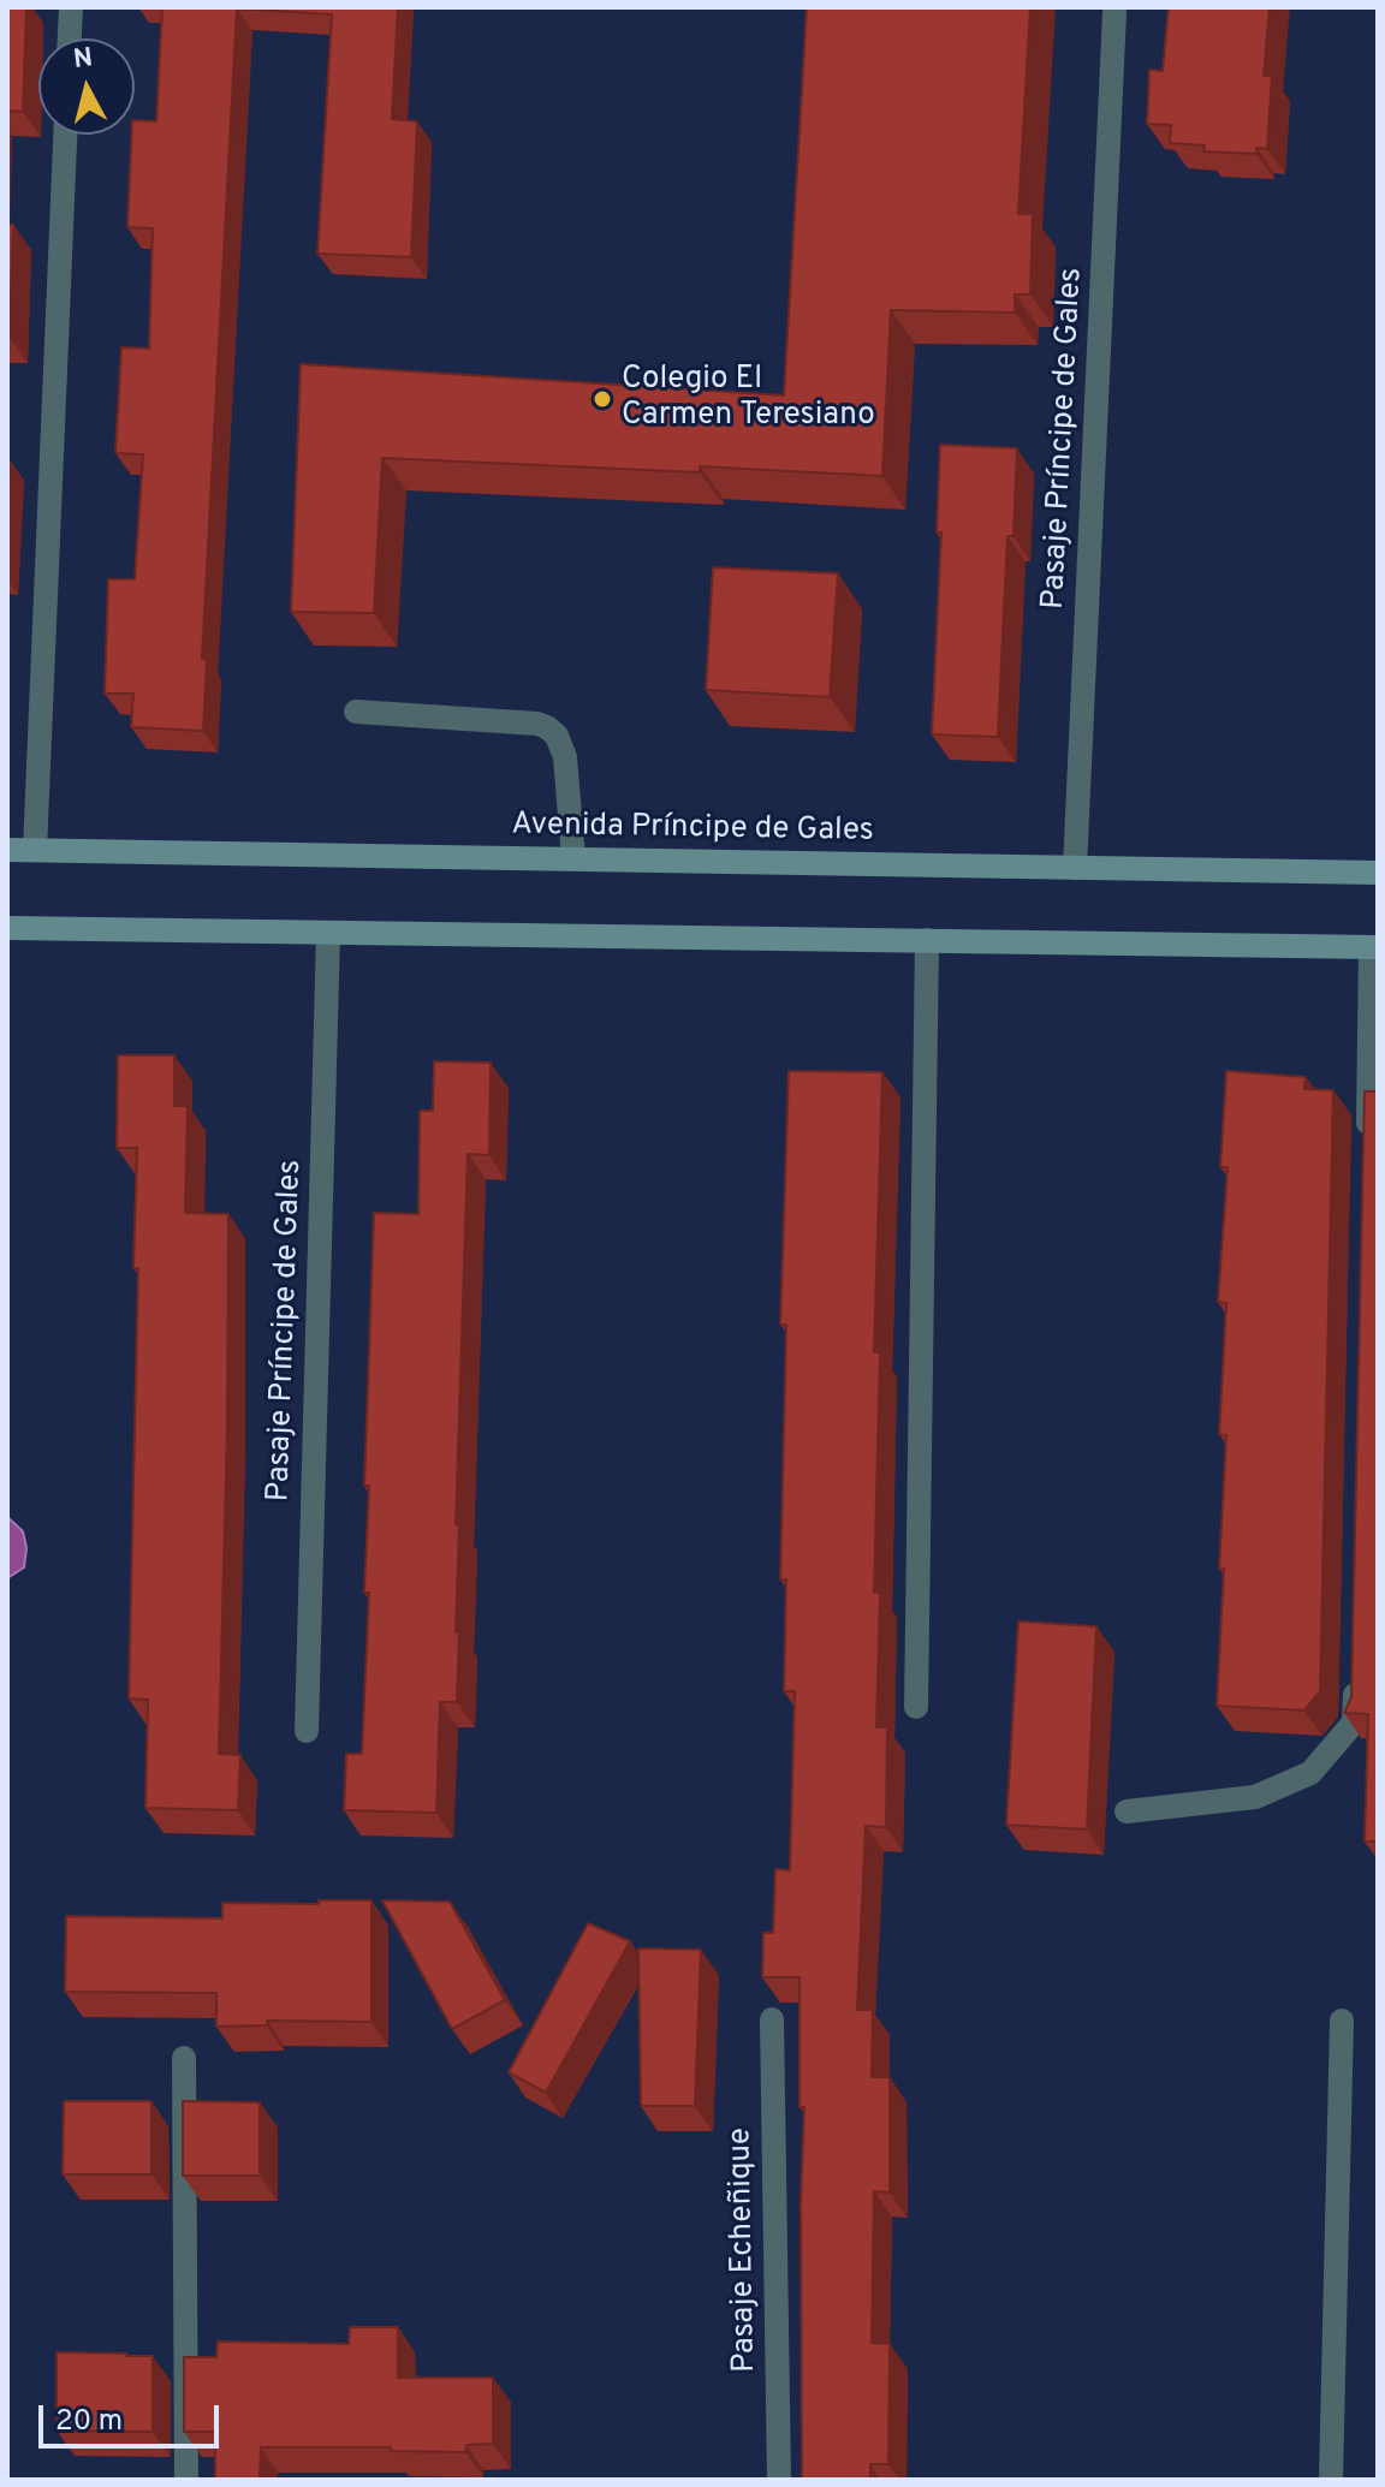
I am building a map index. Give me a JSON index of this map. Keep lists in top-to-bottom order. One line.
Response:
{"streets":{"main road":["Avenida Príncipe de Gales"],"street":["Pasaje Príncipe de Gales","Pasaje Echeñique"]},"crossings":[["Pasaje Príncipe de Gales","Avenida Príncipe de Gales"]],"places":["Colegio El Carmen Teresiano"],"scale_bar":"20 m","north":"top"}
